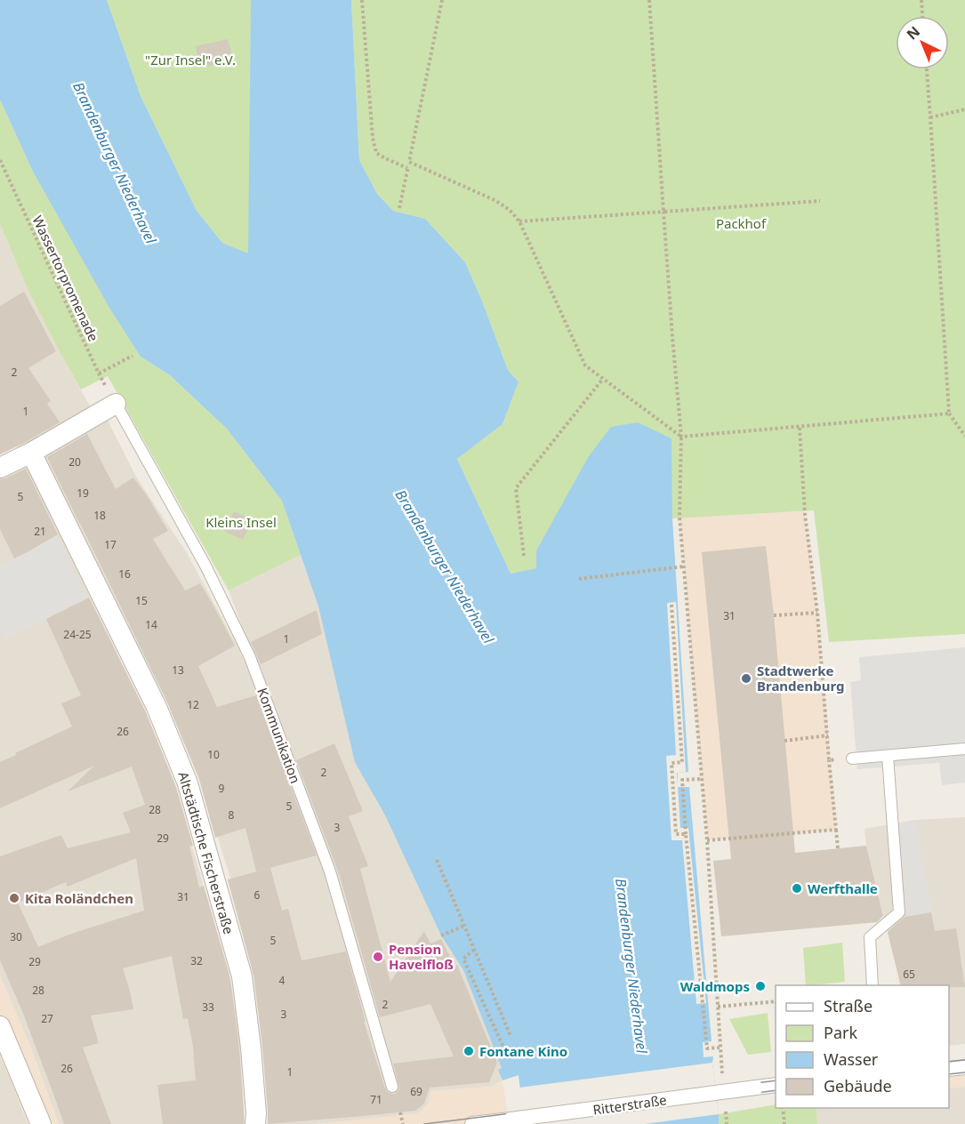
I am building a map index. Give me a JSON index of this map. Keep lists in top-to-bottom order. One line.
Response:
{"streets":{"street":["Altstädtische Fischerstraße","Ritterstraße"],"lane":["Kommunikation"],"path":["Wassertorpromenade"]},"crossings":[["Wassertorpromenade","Kommunikation"]],"water":["Brandenburger Niederhavel"],"parks":["\"Zur Insel\" e.V.","Packhof","Kleins Insel"],"places":["Stadtwerke Brandenburg","Werfthalle","Kita Roländchen","Pension Havelfloß","Waldmops","Fontane Kino"],"house_numbers":["2","1","20","19","5","18","21","17","16","15","31","14","24-25","1","13","12","26","10","2","9","5","28","8","3","29","6","31","30","5","32","29","65","4","28","2","33","3","27","26","1","69","71"],"legend":["Straße","Park","Wasser","Gebäude"],"north":"top left"}
